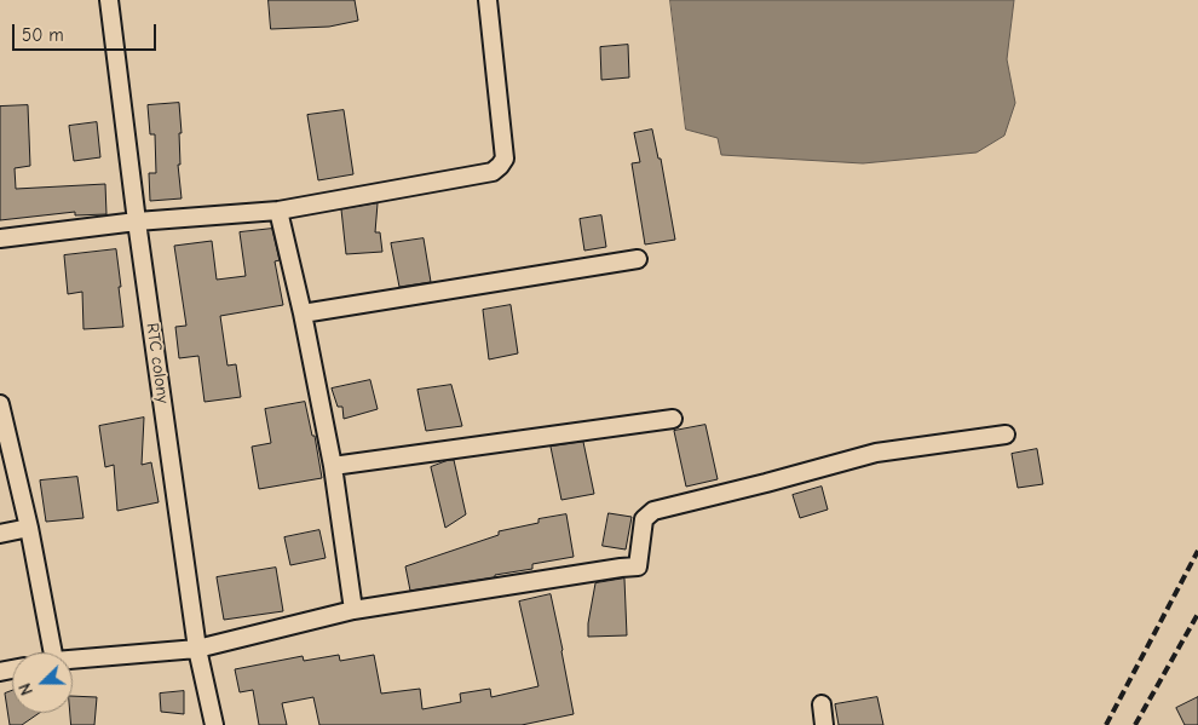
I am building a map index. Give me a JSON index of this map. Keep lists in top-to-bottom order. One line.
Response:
{"streets":{"street":["RTC colony"]},"scale_bar":"50 m","north":"left"}
